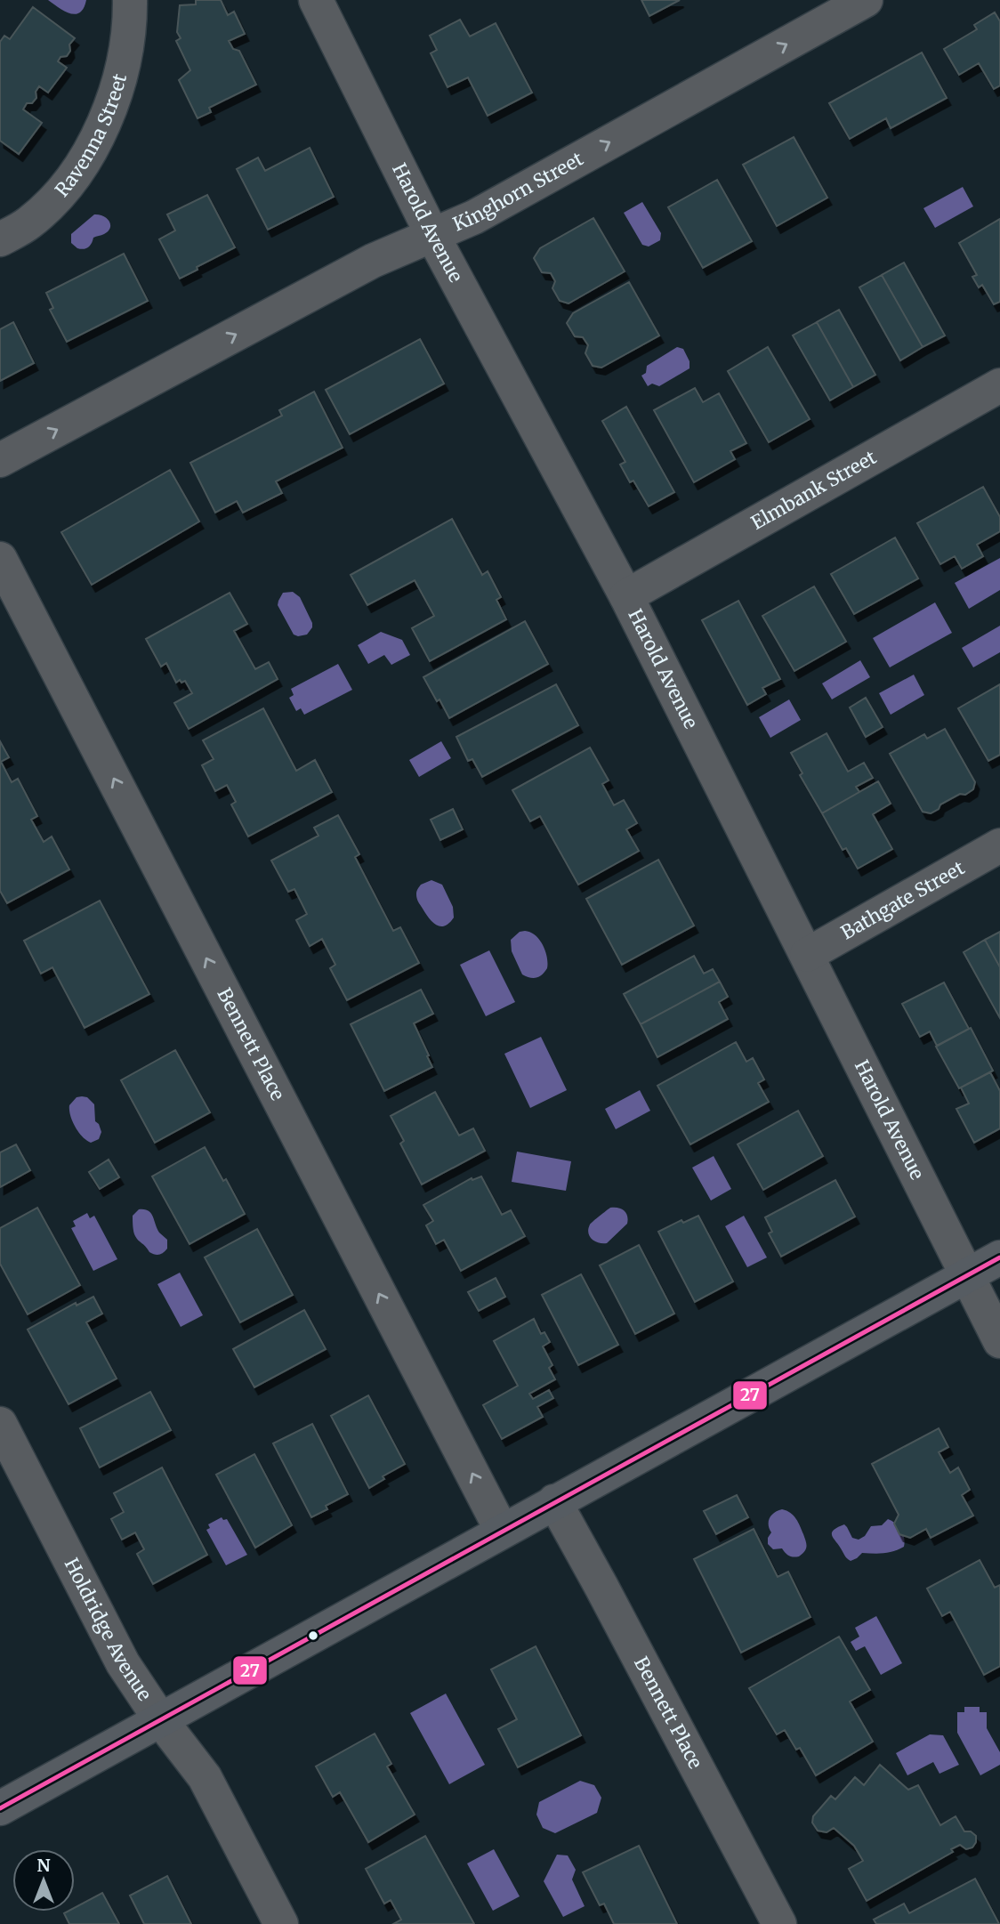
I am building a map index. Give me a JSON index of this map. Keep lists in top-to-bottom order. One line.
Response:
{"streets":{"street":["Ravenna Street","Kinghorn Street","Harold Avenue","Elmbank Street","Bathgate Street","Bennett Place","Holdridge Avenue"]},"crossings":[["Kinghorn Street","Harold Avenue"],["Harold Avenue","Elmbank Street"],["Harold Avenue","Bathgate Street"]],"one_way":["Kinghorn Street","Bennett Place"],"lines":["transit line 27"],"north":"top"}
